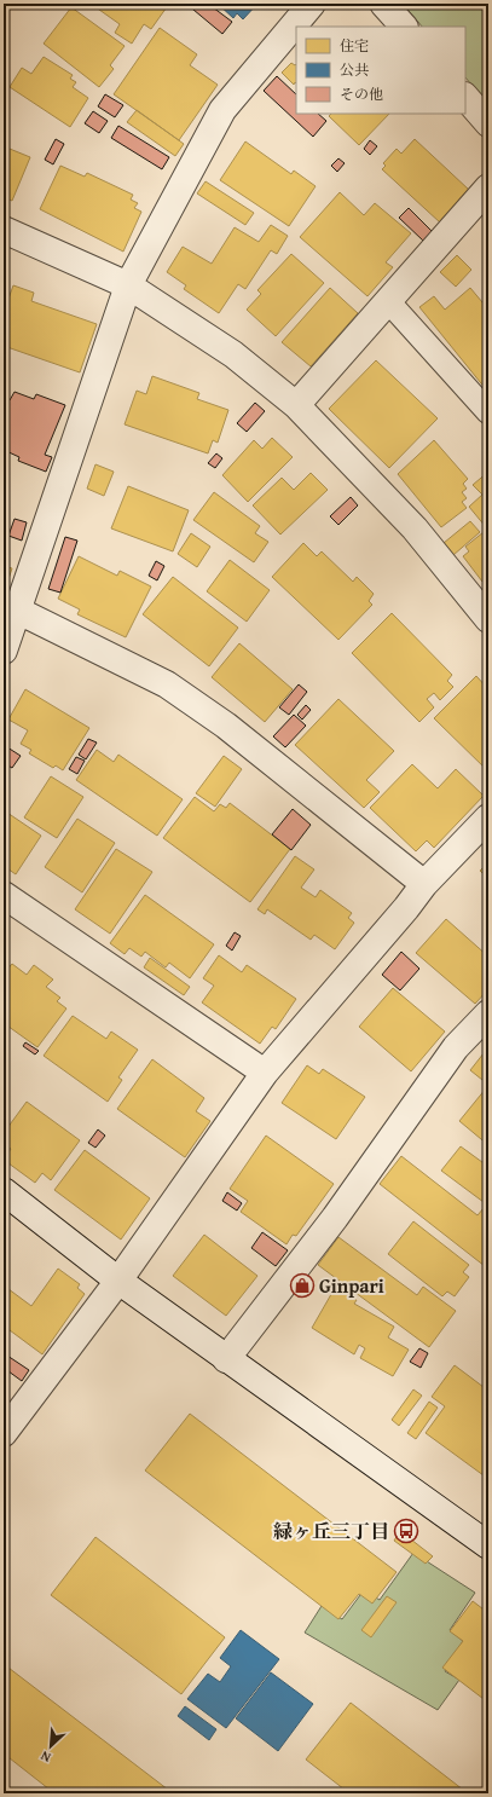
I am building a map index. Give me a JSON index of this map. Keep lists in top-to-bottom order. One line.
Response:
{"places":{"shop":["Ginpari"],"bus stop":["緑ヶ丘三丁目"]},"legend":["住宅","公共","その他"],"north":"bottom left"}
